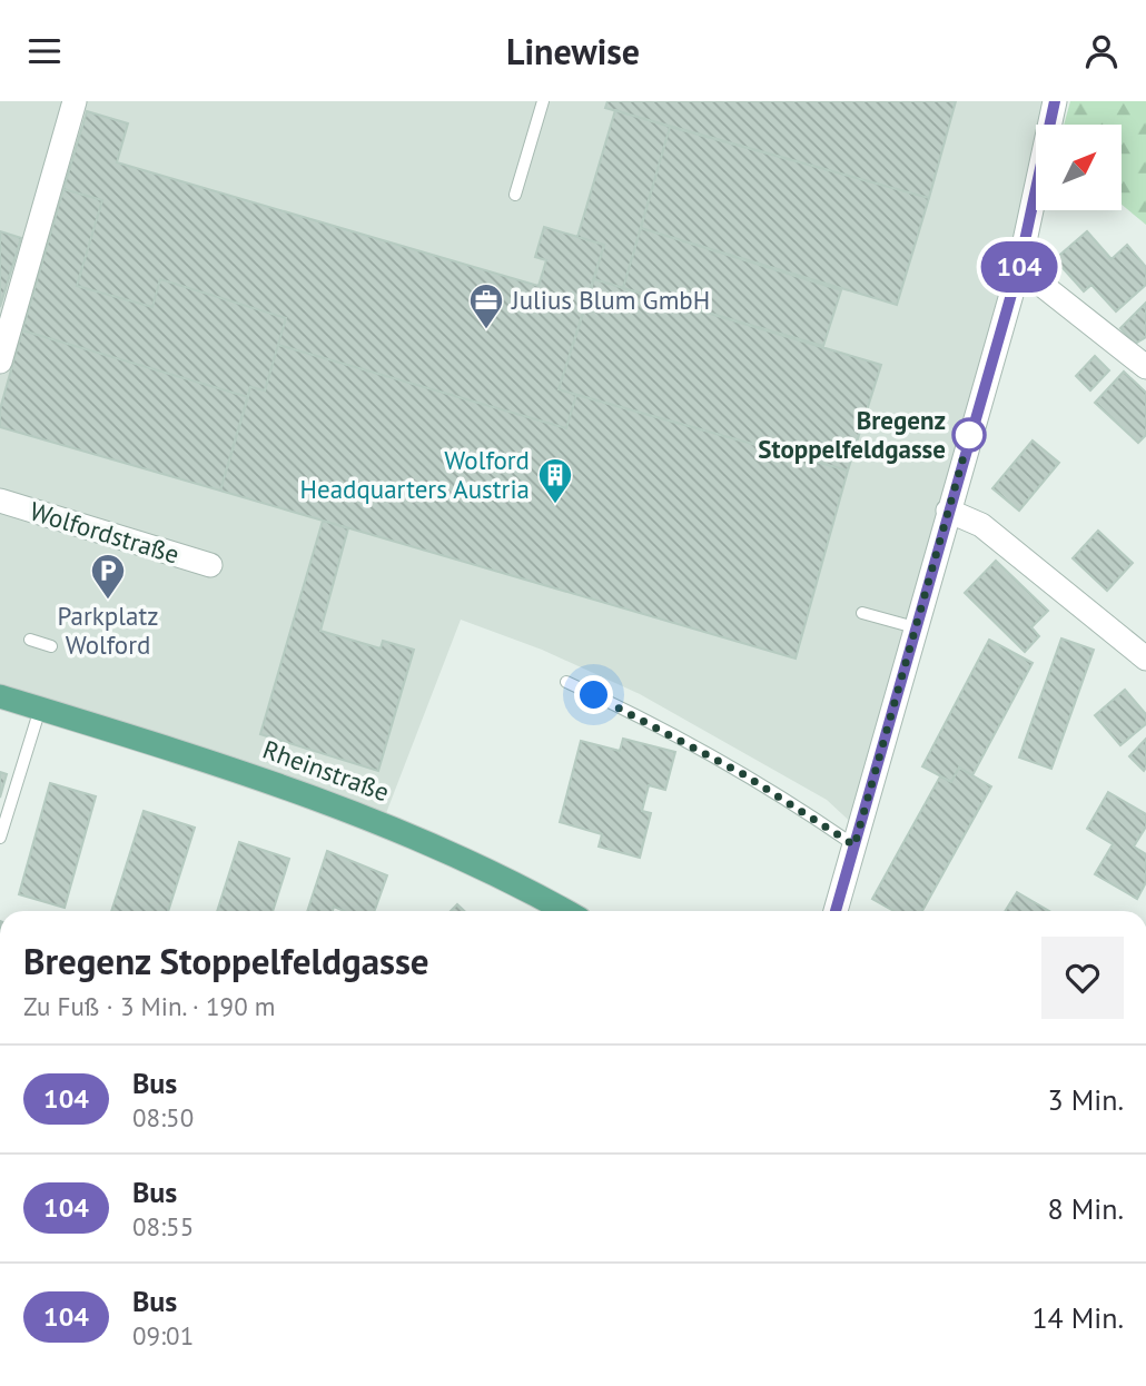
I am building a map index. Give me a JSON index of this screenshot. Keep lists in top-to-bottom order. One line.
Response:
{"streets":{"main road":["Rheinstraße"],"street":["Wolfordstraße"]},"places":{"office":["Julius Blum GmbH"],"other":["Bregenz Stoppelfeldgasse"],"building":["Wolford Headquarters Austria"],"parking":["Parkplatz Wolford"]},"lines":["bus line 104"],"north":"top right","page":{"header":"Linewise","on_map":"104","heading":["Bregenz Stoppelfeldgasse","Zu Fuß · 3 Min. · 190 m"],"list":[{"mark":"104","name":"Bus","note":"08:50","value":"3 Min."},{"mark":"104","name":"Bus","note":"08:55","value":"8 Min."},{"mark":"104","name":"Bus","note":"09:01","value":"14 Min."}]}}
